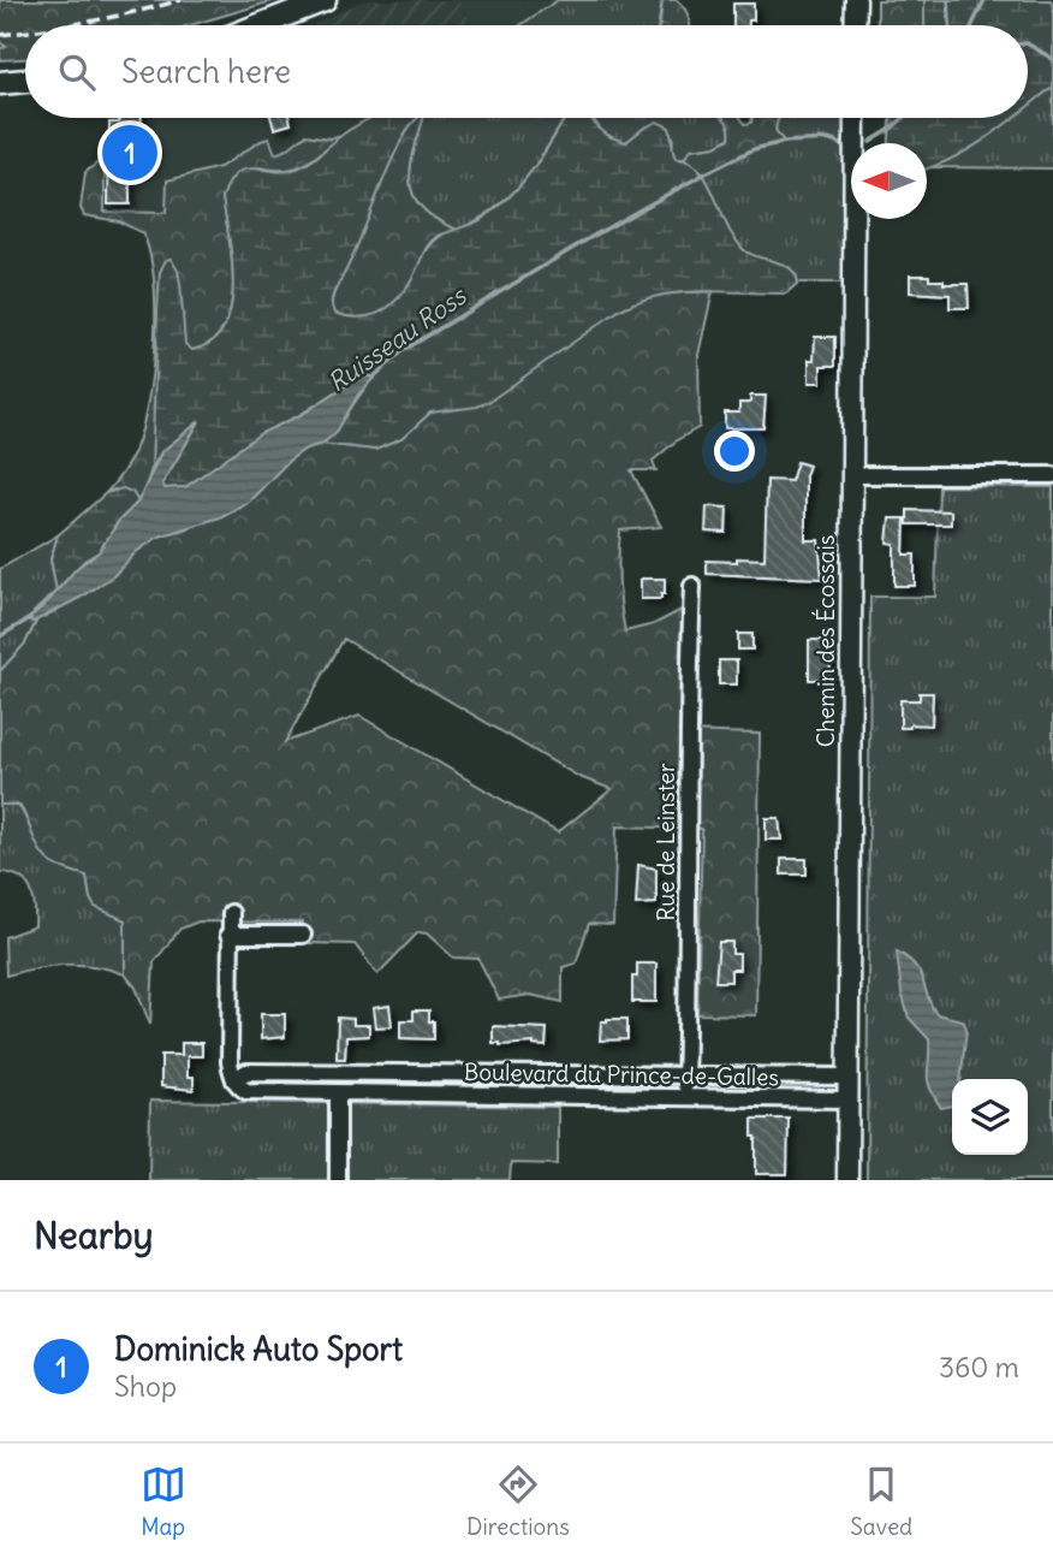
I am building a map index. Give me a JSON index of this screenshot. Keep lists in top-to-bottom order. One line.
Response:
{"streets":{"main road":["Chemin des Écossais"],"street":["Rue de Leinster","Boulevard du Prince-de-Galles"]},"crossings":[["Chemin des Écossais","Boulevard du Prince-de-Galles"],["Rue de Leinster","Boulevard du Prince-de-Galles"]],"water":["Ruisseau Ross"],"north":"left","page":{"search":"Search here","pins":"1","heading":"Nearby","list":[{"mark":"1","name":"Dominick Auto Sport","note":"Shop","value":"360 m"}],"nav":["Map","Directions","Saved"]}}
